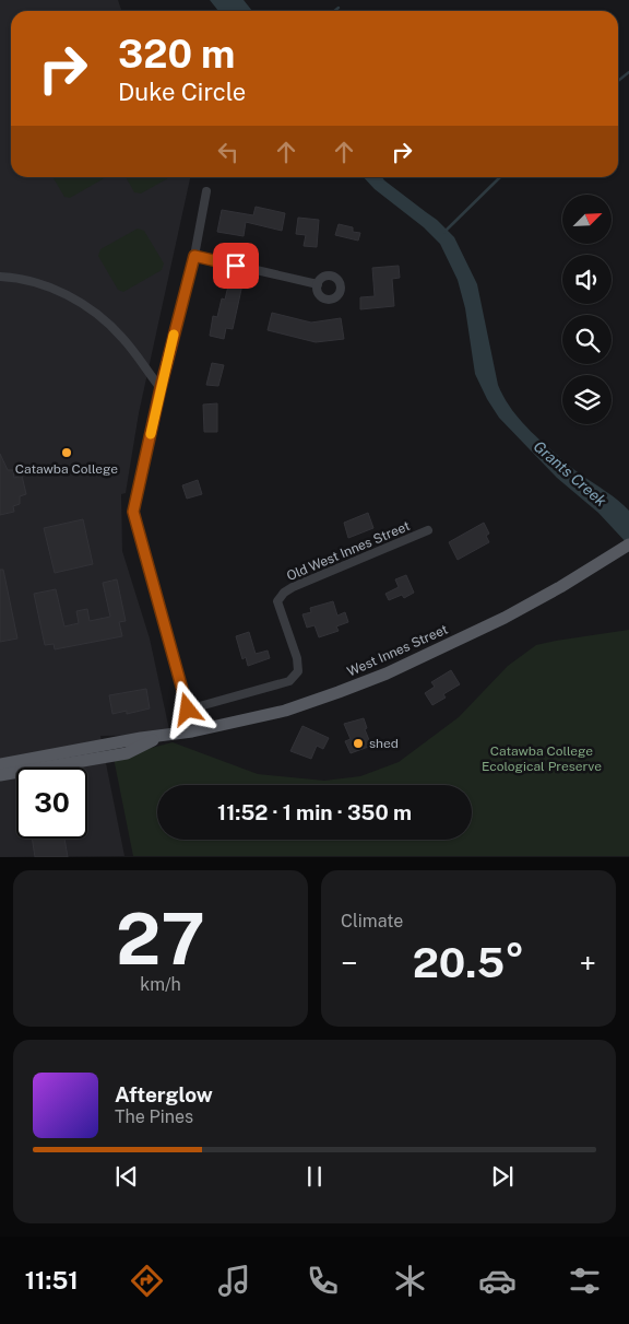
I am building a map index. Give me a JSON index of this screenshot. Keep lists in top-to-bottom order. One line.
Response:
{"streets":{"main road":["West Innes Street"],"street":["Old West Innes Street"]},"water":["Grants Creek"],"parks":["Catawba College Ecological Preserve"],"places":["Catawba College","shed"],"north":"top right","page":{"turn":["320 m","Duke Circle"],"limit":"30","trip":"11:52 · 1 min · 350 m","tile":[["27","km/h"],"Climate"],"heat":["−","20.5°","+"],"song":["Afterglow","The Pines"],"tabs":"11:51"}}
